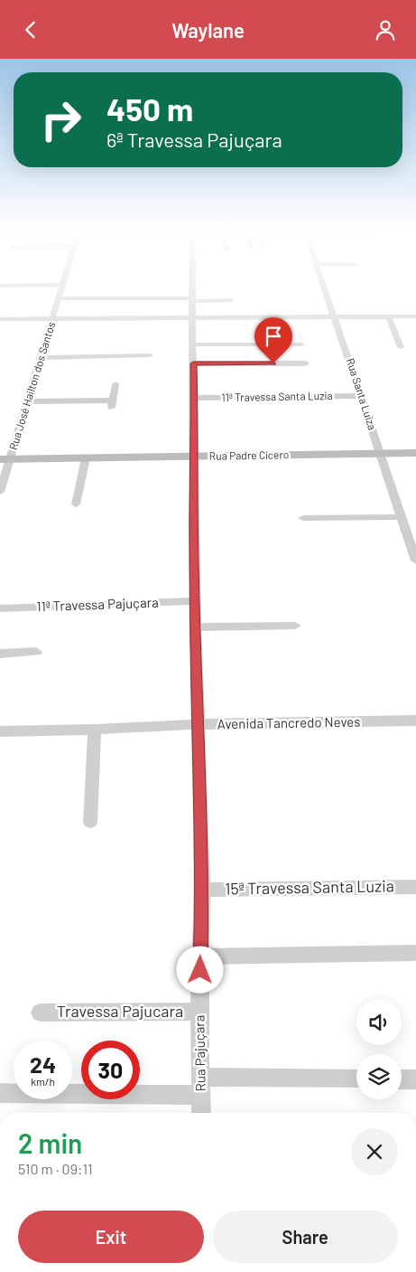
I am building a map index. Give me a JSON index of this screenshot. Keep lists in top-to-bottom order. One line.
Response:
{"streets":{"street":["Rua José Hailton dos Santos","Rua Santa Luiza","11ª Travessa Santa Luzia","Rua Padre Cícero","11ª Travessa Pajuçara","Avenida Tancredo Neves","15ª Travessa Santa Luzia","Travessa Pajucara","Rua Pajuçara"]},"crossings":[["Rua José Hailton dos Santos","Rua Padre Cícero"],["Rua Santa Luiza","11ª Travessa Santa Luzia"],["Rua Santa Luiza","Rua Padre Cícero"],["11ª Travessa Santa Luzia","Rua Pajuçara"],["Rua Padre Cícero","Rua Pajuçara"],["11ª Travessa Pajuçara","Rua Pajuçara"],["Avenida Tancredo Neves","Rua Pajuçara"],["15ª Travessa Santa Luzia","Rua Pajuçara"],["Travessa Pajucara","Rua Pajuçara"]],"page":{"header":"Waylane","turn":["450 m","6ª Travessa Pajuçara"],"speed":"24 km/h","limit":"30","heading":["2 min","510 m · 09:11"],"buttons":["Exit","Share"]}}
